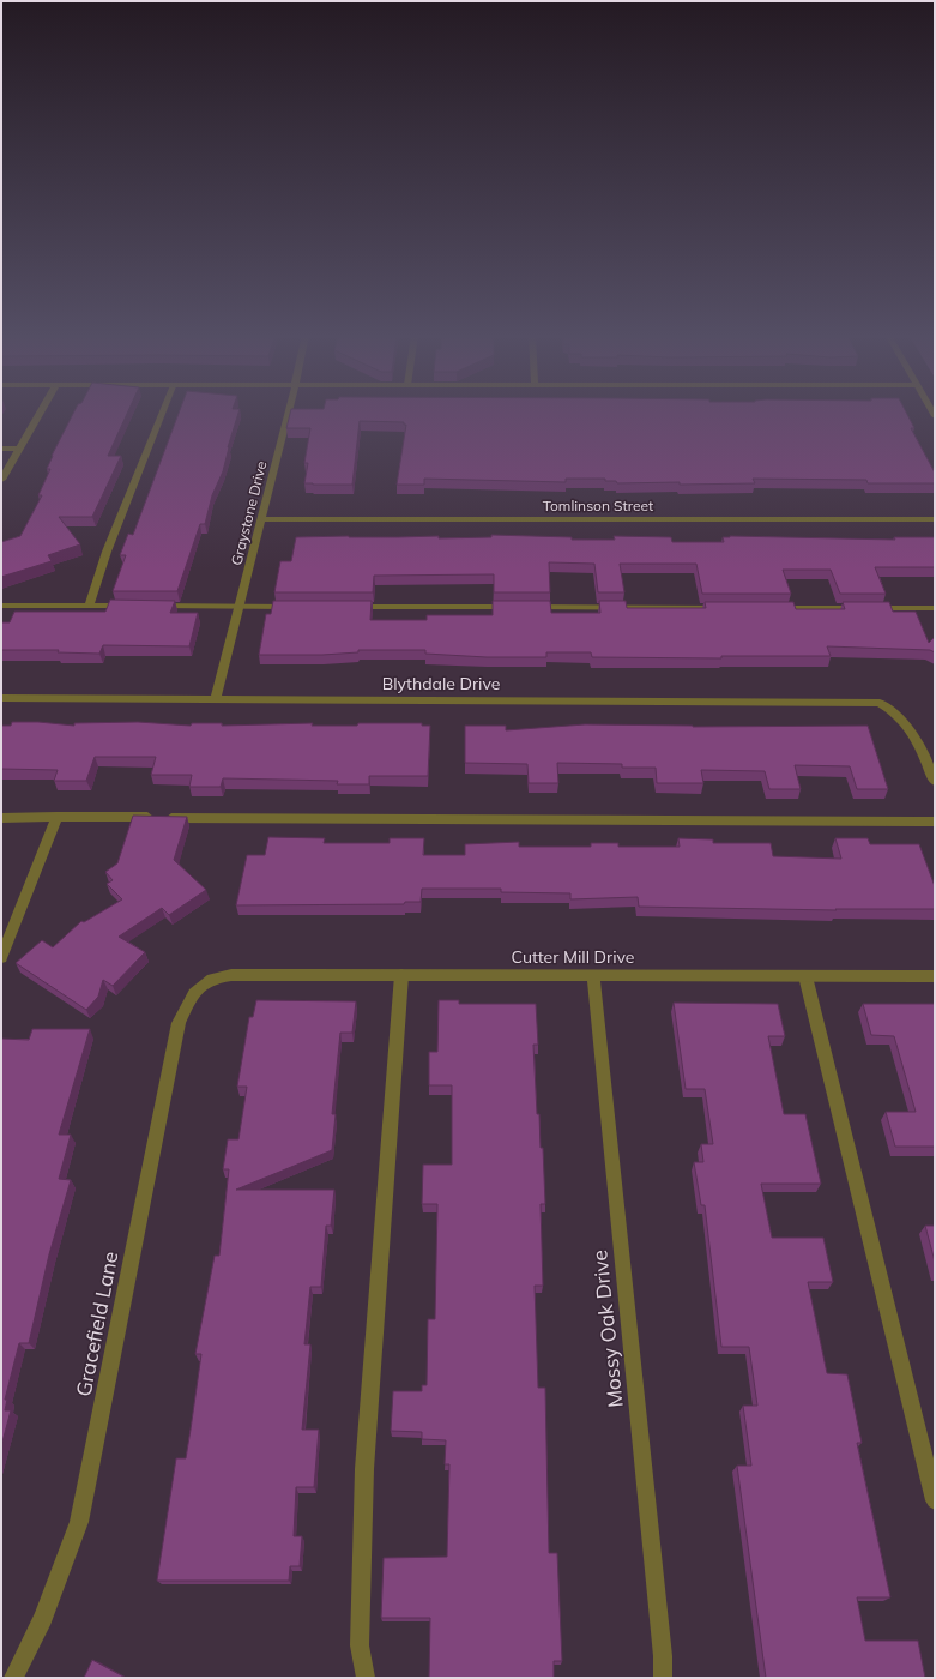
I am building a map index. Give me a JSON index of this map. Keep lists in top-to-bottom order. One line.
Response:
{"streets":{"street":["Tomlinson Street","Graystone Drive","Blythdale Drive","Cutter Mill Drive","Gracefield Lane","Mossy Oak Drive"]},"crossings":[["Tomlinson Street","Graystone Drive"],["Graystone Drive","Blythdale Drive"],["Cutter Mill Drive","Gracefield Lane"],["Cutter Mill Drive","Mossy Oak Drive"]]}
